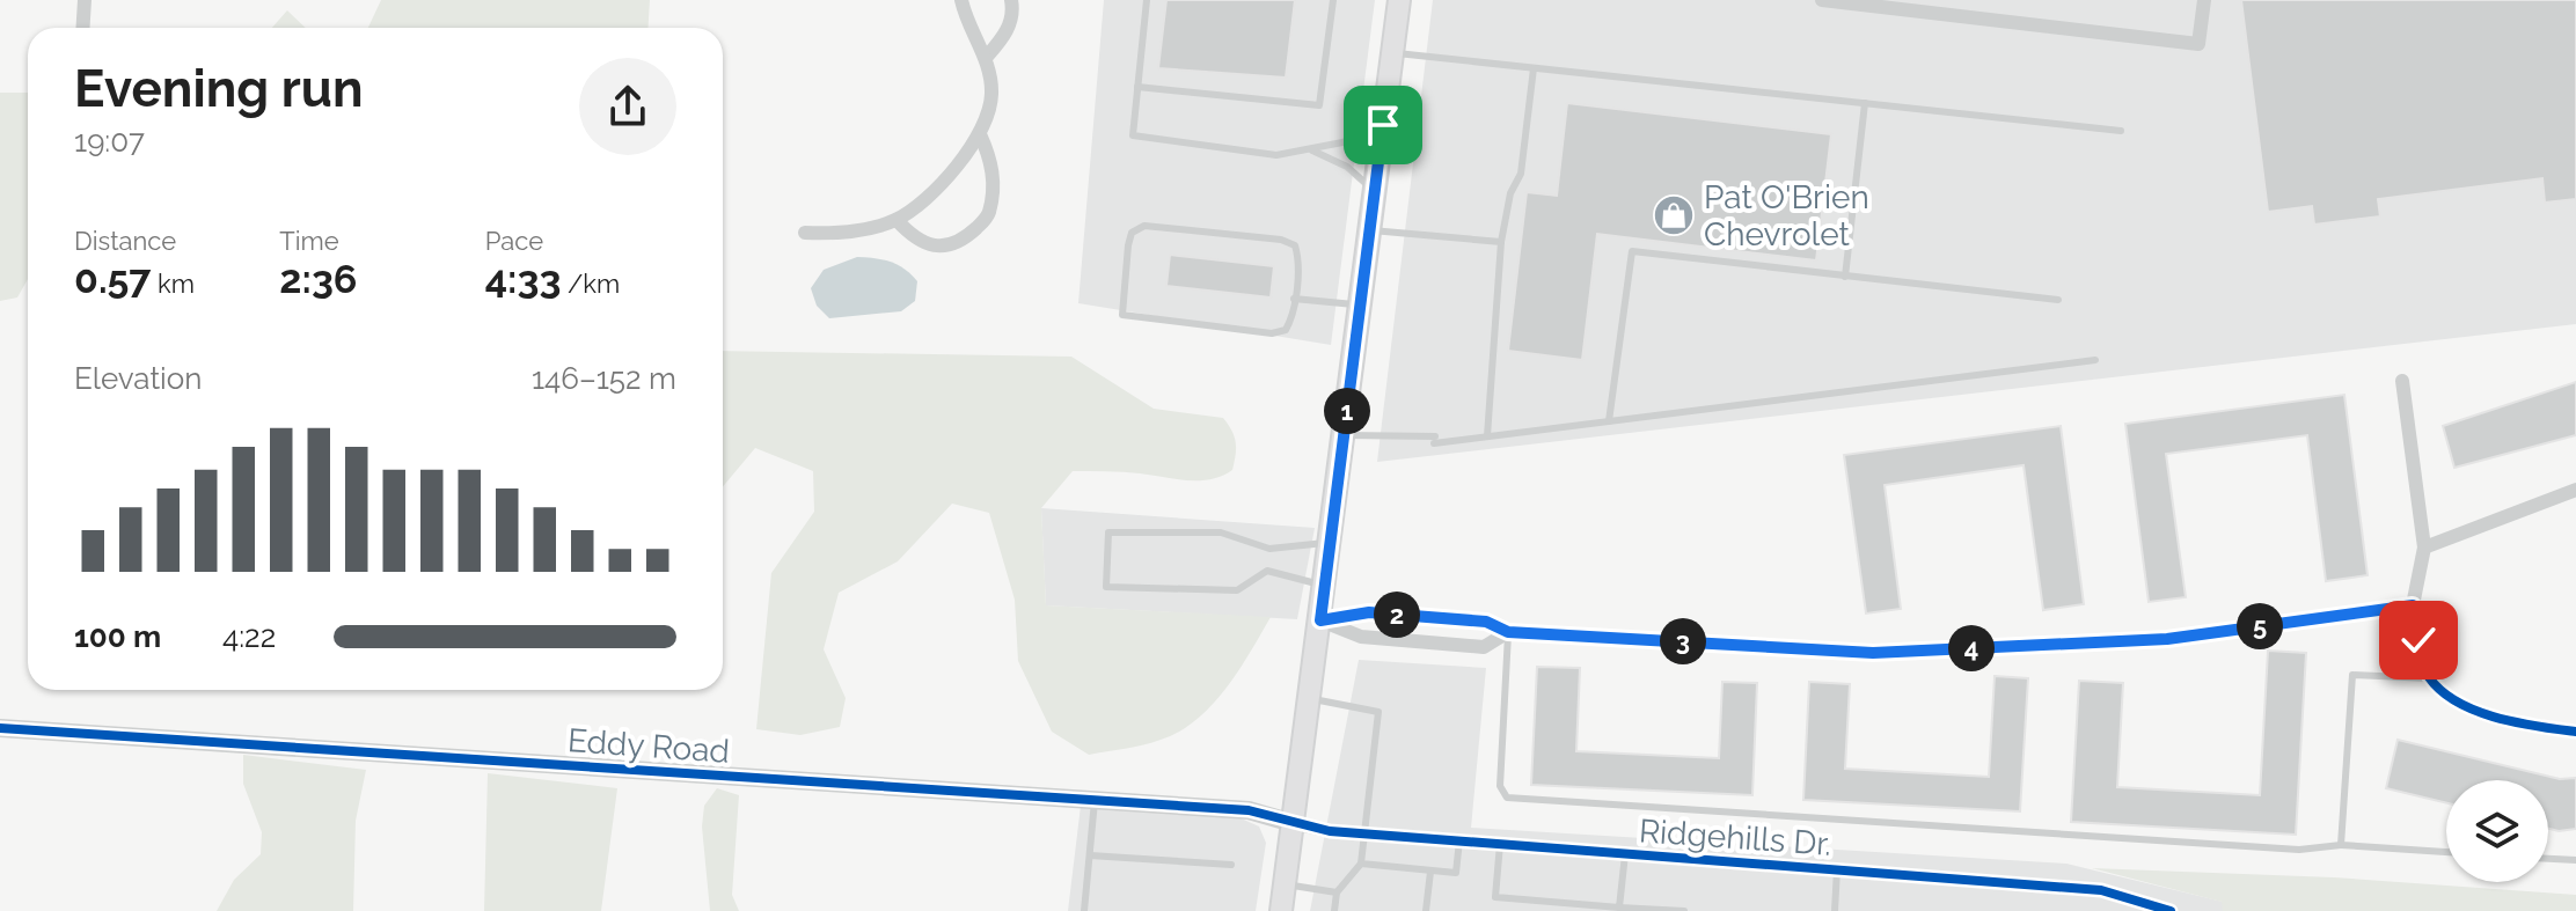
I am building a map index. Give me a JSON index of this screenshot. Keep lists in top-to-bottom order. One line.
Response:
{"streets":{"street":["Eddy Road","Ridgehills Dr."]},"crossings":[["Eddy Road","Ridgehills Dr."]],"places":{"shop":["Pat O'Brien Chevrolet"]},"page":{"heading":["Evening run","19:07"],"stats":[["Distance","0.57 km"],["Time","2:36"],["Pace","4:33 /km"]],"chart":["Elevation","146–152 m"],"pins":["1","2","5","3","4"],"list":[{"name":"100 m","note":"4:22"}]}}
